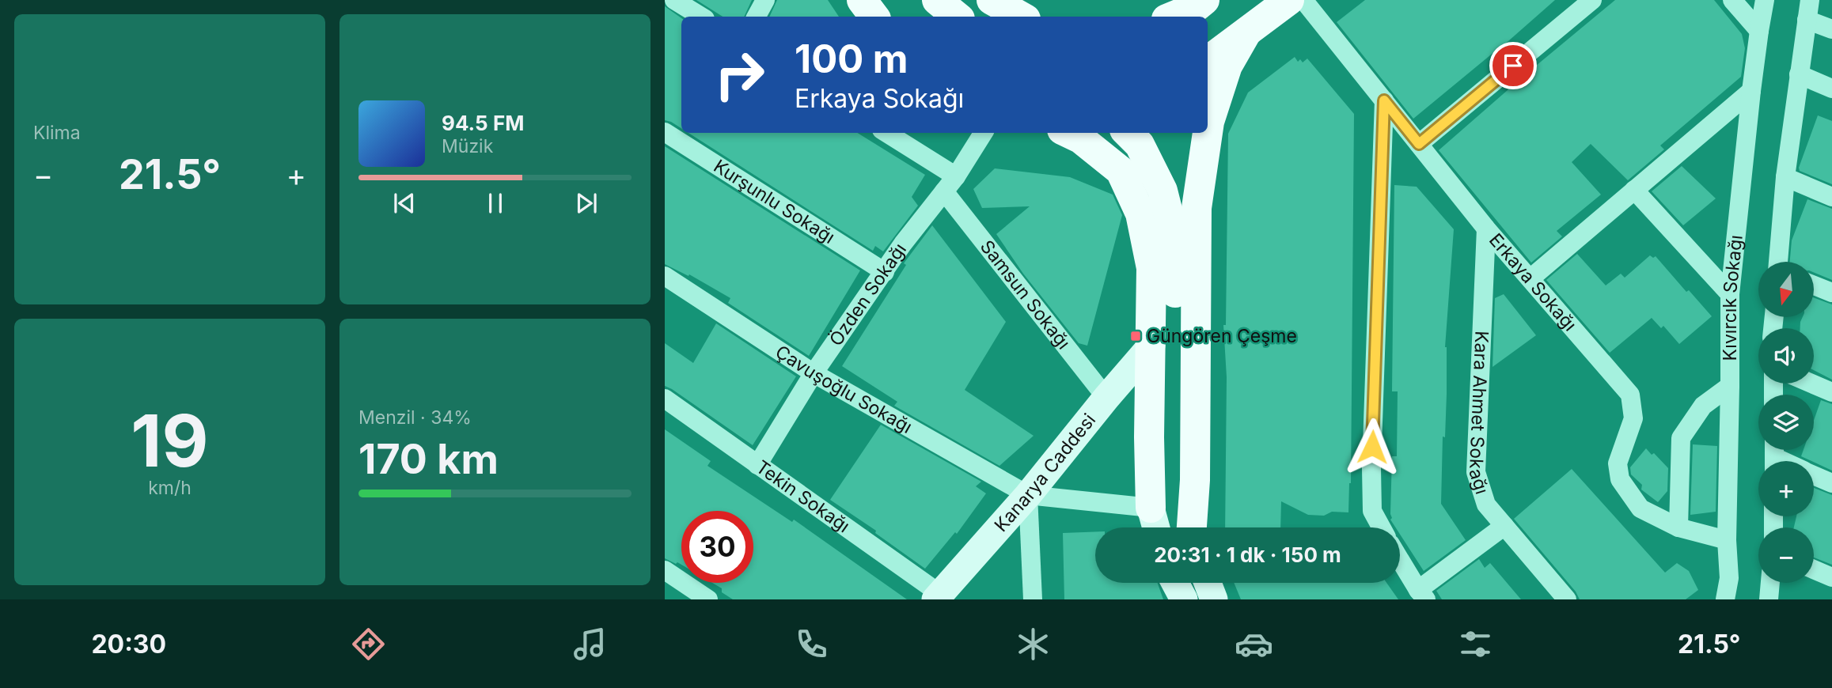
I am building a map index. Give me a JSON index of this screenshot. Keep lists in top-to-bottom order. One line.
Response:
{"streets":{"street":["Kurşunlu Sokağı","Erkaya Sokağı","Özden Sokağı","Samsun Sokağı","Kıvırcık Sokağı","Çavuşoğlu Sokağı","Kara Ahmet Sokağı","Kanarya Caddesi","Tekin Sokağı"]},"crossings":[["Kurşunlu Sokağı","Özden Sokağı"],["Erkaya Sokağı","Kıvırcık Sokağı"],["Erkaya Sokağı","Kara Ahmet Sokağı"],["Özden Sokağı","Samsun Sokağı"],["Özden Sokağı","Çavuşoğlu Sokağı"],["Özden Sokağı","Tekin Sokağı"],["Samsun Sokağı","Kanarya Caddesi"],["Çavuşoğlu Sokağı","Kanarya Caddesi"],["Kanarya Caddesi","Tekin Sokağı"]],"places":{"transit":["Güngören Çeşme"]},"north":"bottom","page":{"tile":["Klima",["19","km/h"],["Menzil · 34%","170 km"]],"turn":["100 m","Erkaya Sokağı"],"song":["94.5 FM","Müzik"],"heat":["−","21.5°","+"],"map_buttons":["+","−"],"limit":"30","trip":"20:31 · 1 dk · 150 m","tabs":["20:30","21.5°"]}}
